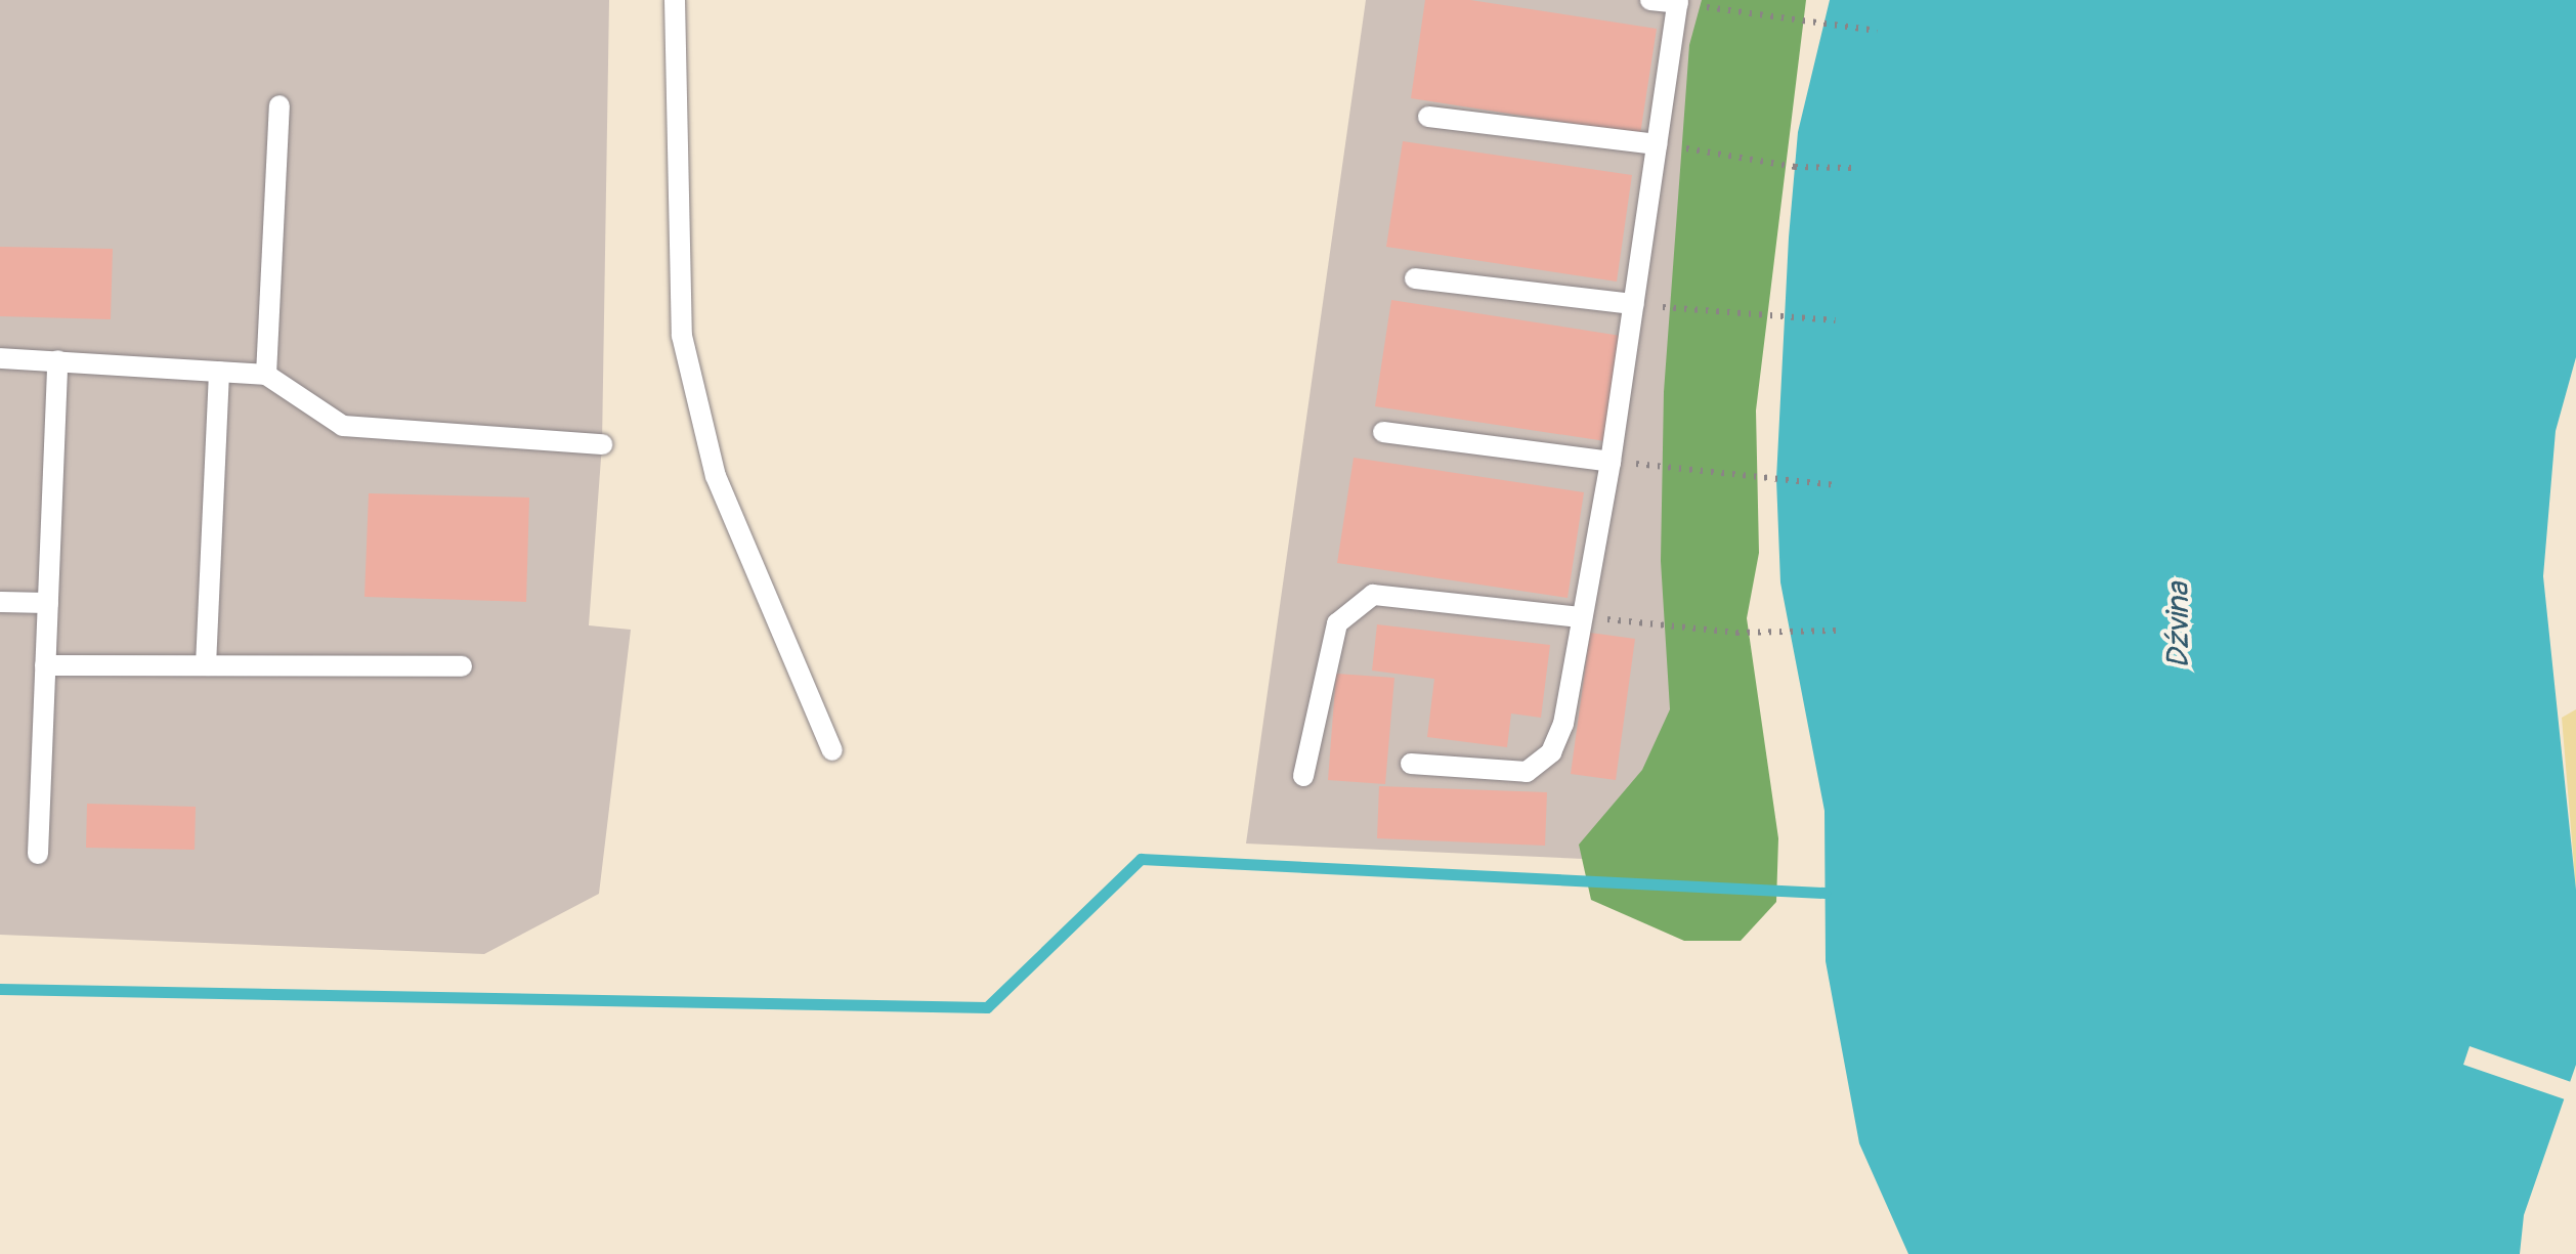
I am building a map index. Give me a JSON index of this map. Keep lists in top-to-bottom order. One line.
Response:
{"water":["Dźvina"]}
